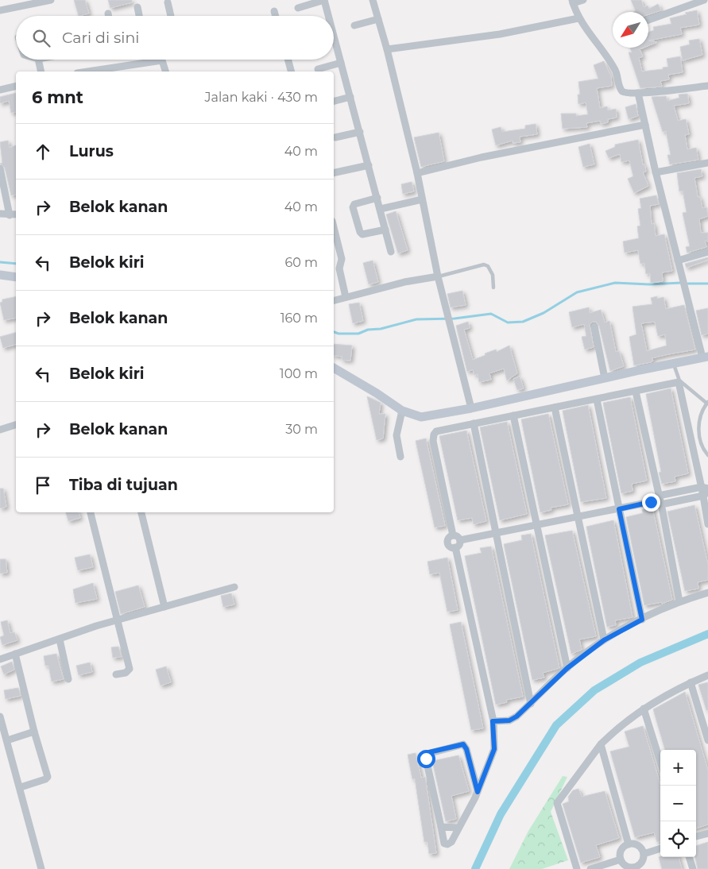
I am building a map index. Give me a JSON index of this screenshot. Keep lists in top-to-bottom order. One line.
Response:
{"north":"bottom left","page":{"search":"Cari di sini","heading":["6 mnt","Jalan kaki · 430 m"],"list":[["Lurus","40 m"],["Belok kanan","40 m"],["Belok kiri","60 m"],["Belok kanan","160 m"],["Belok kiri","100 m"],["Belok kanan","30 m"],"Tiba di tujuan"],"map_buttons":["+","−"]}}
